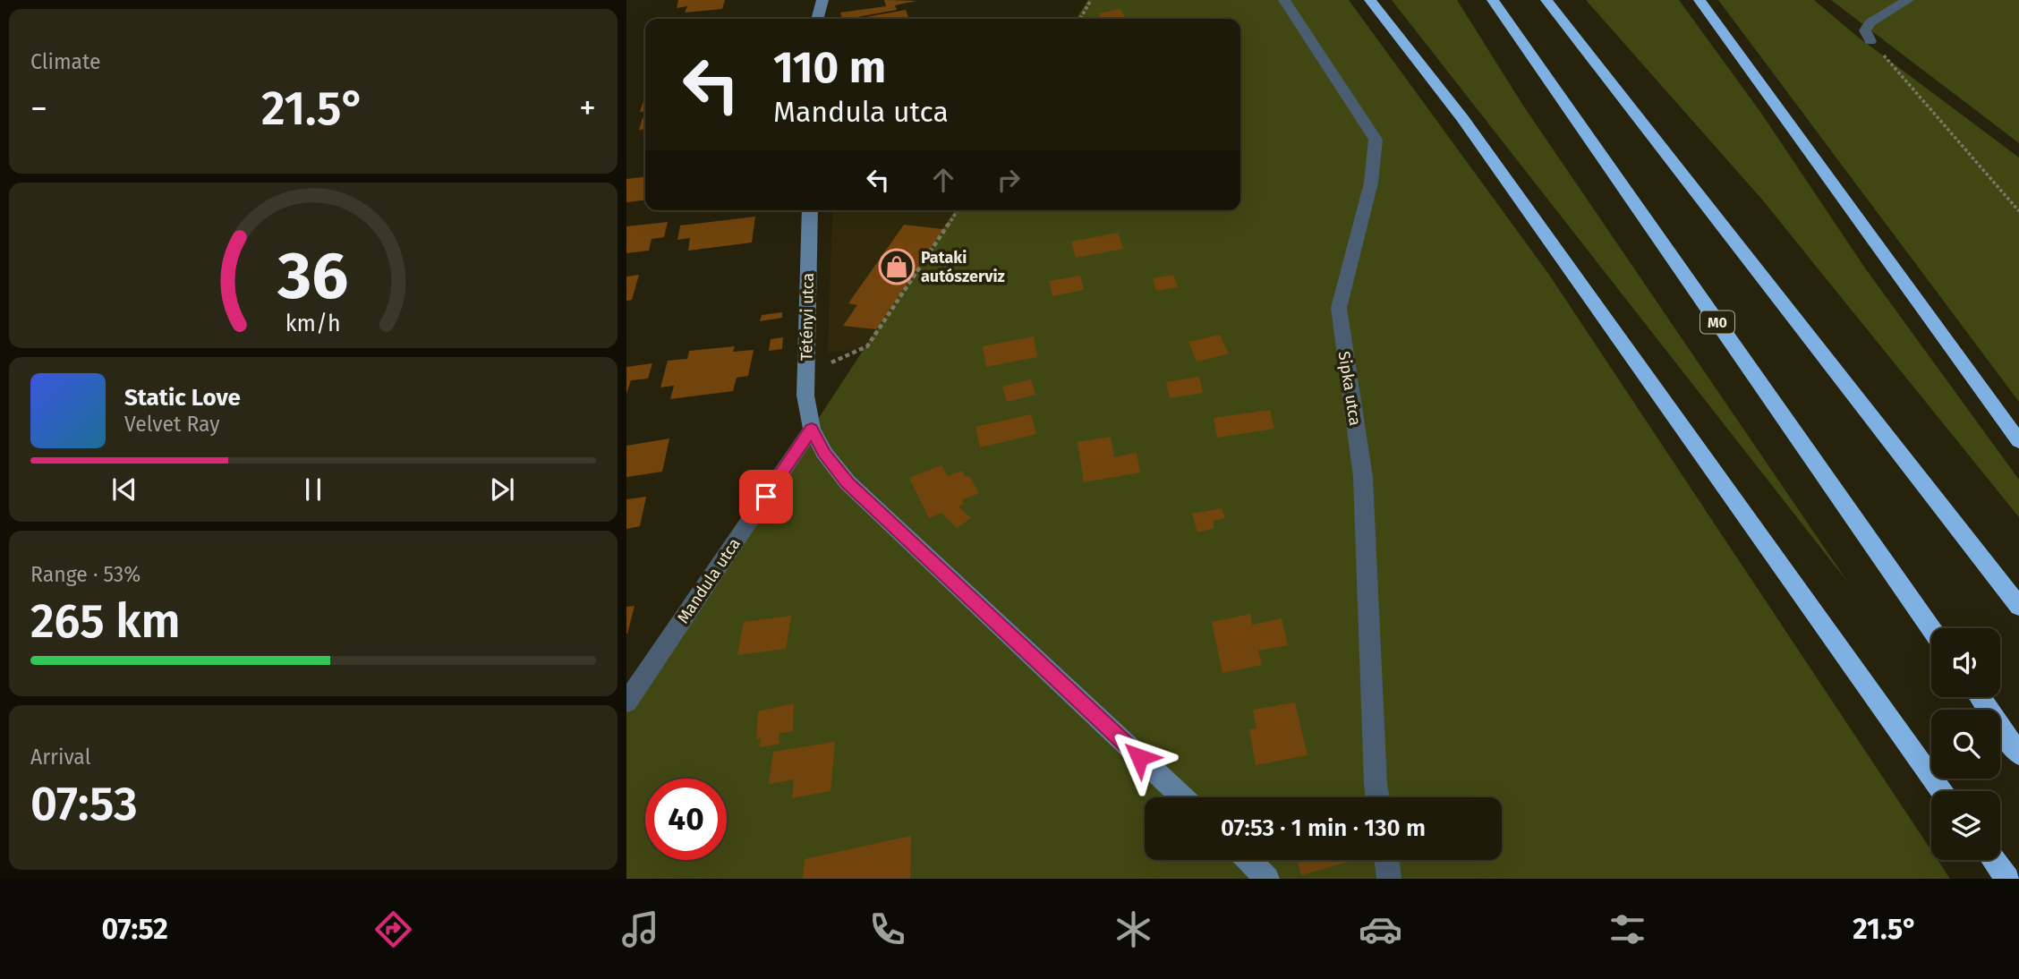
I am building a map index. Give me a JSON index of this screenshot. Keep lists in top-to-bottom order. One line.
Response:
{"streets":{"highway":["M0"],"street":["Tétényi utca","Sipka utca","Mandula utca"]},"crossings":[["Tétényi utca","Mandula utca"]],"places":{"shop":["Pataki autószerviz"]},"page":{"tile":["Climate",["Range · 53%","265 km"],["Arrival","07:53"]],"turn":["110 m","Mandula utca"],"heat":["−","21.5°","+"],"song":["Static Love","Velvet Ray"],"limit":"40","trip":"07:53 · 1 min · 130 m","tabs":["07:52","21.5°"],"gauge":["36","km/h"]}}
